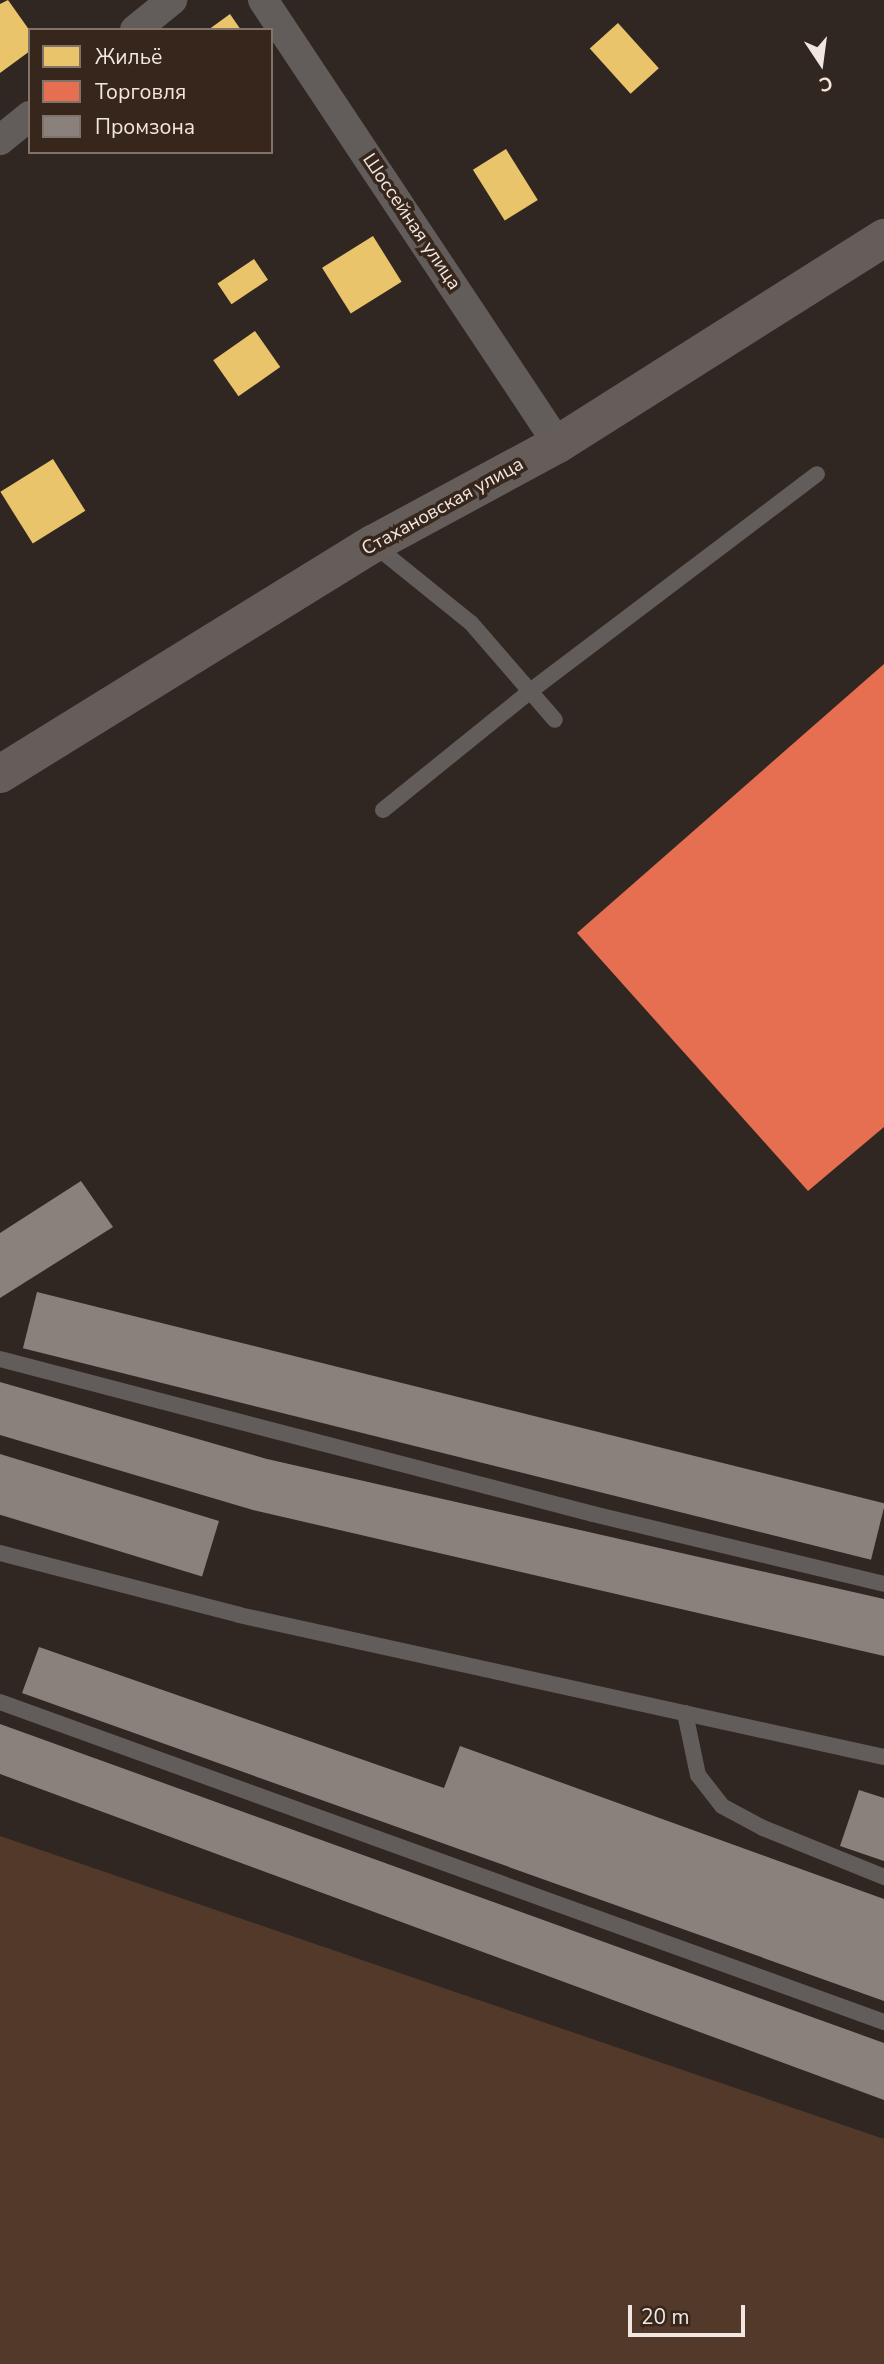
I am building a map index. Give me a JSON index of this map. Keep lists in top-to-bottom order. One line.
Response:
{"streets":{"main road":["Стахановская улица"],"street":["Шоссейная улица"]},"crossings":[["Шоссейная улица","Стахановская улица"]],"legend":["Жильё","Торговля","Промзона"],"scale_bar":"20 m","north":"bottom"}
